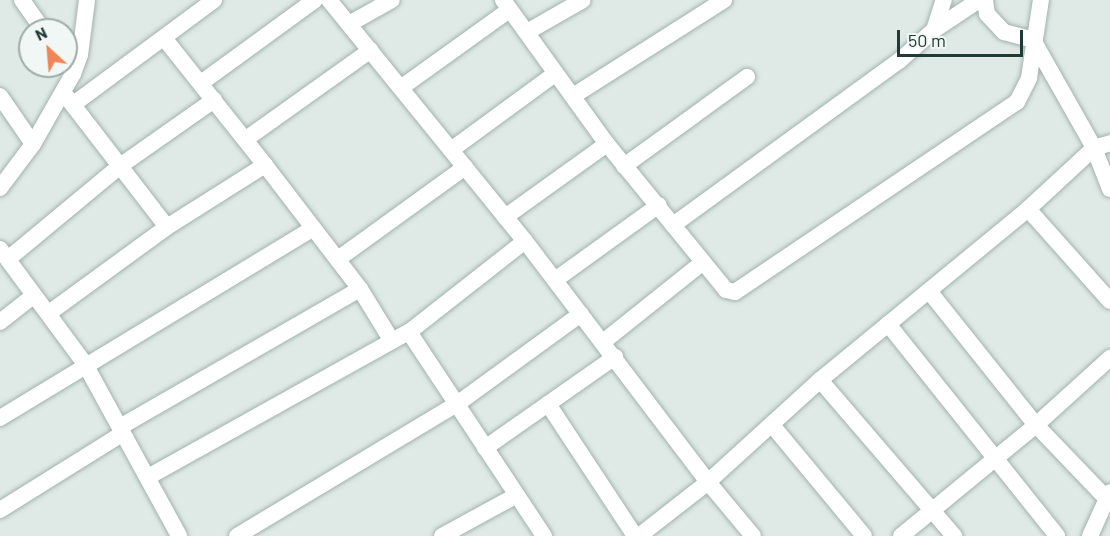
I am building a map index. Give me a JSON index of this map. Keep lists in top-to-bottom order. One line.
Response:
{"scale_bar":"50 m","north":"top left"}
